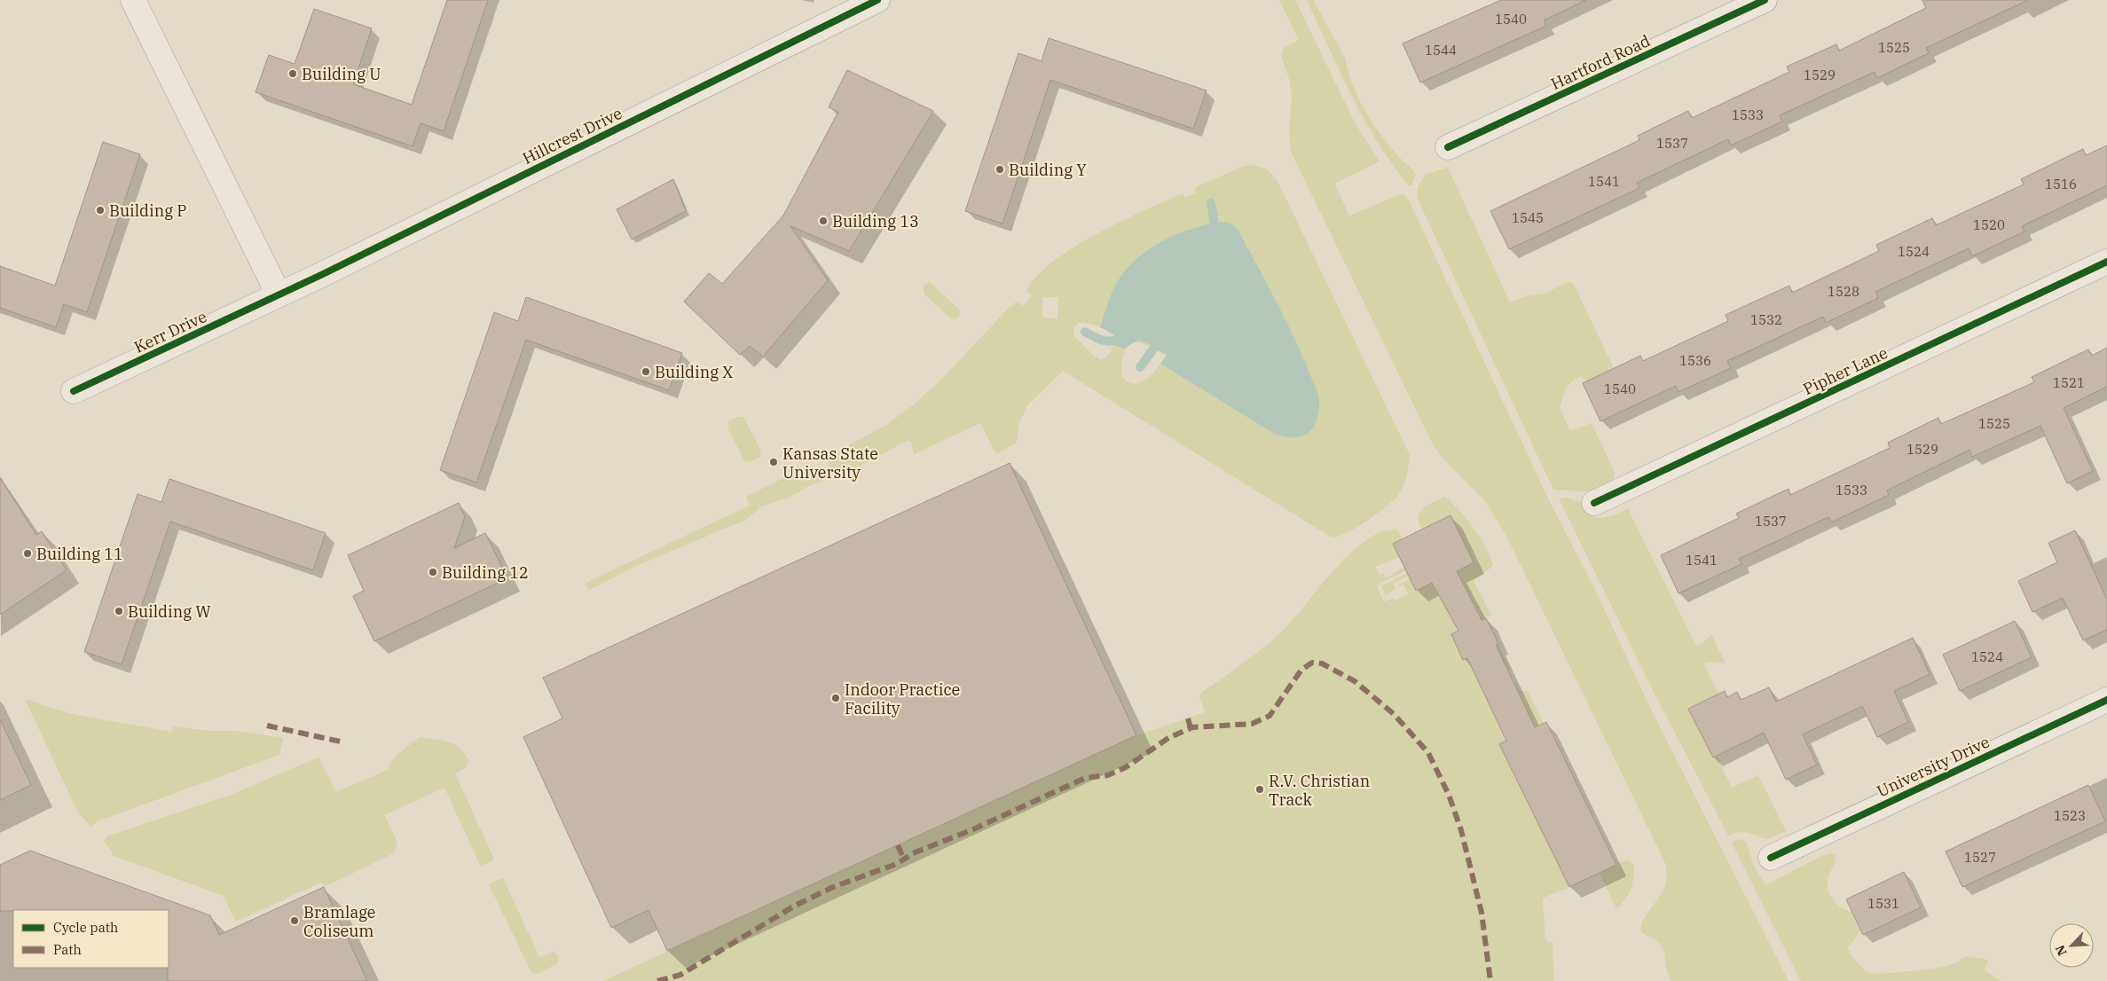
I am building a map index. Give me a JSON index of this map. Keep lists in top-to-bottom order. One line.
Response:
{"streets":{"street":["Hartford Road","Hillcrest Drive","Kerr Drive","Pipher Lane","University Drive"]},"crossings":[["Hillcrest Drive","Kerr Drive"]],"places":["Building U","Building Y","Building P","Building 13","Building X","Kansas State University","Building 11","Building 12","Building W","Indoor Practice Facility","R.V. Christian Track","Bramlage Coliseum"],"house_numbers":["1540","1525","1544","1529","1533","1537","1541","1516","1545","1520","1524","1528","1532","1536","1521","1540","1525","1529","1533","1537","1541","1524","1523","1527","1531"],"legend":["Cycle path","Path"],"north":"bottom left"}
